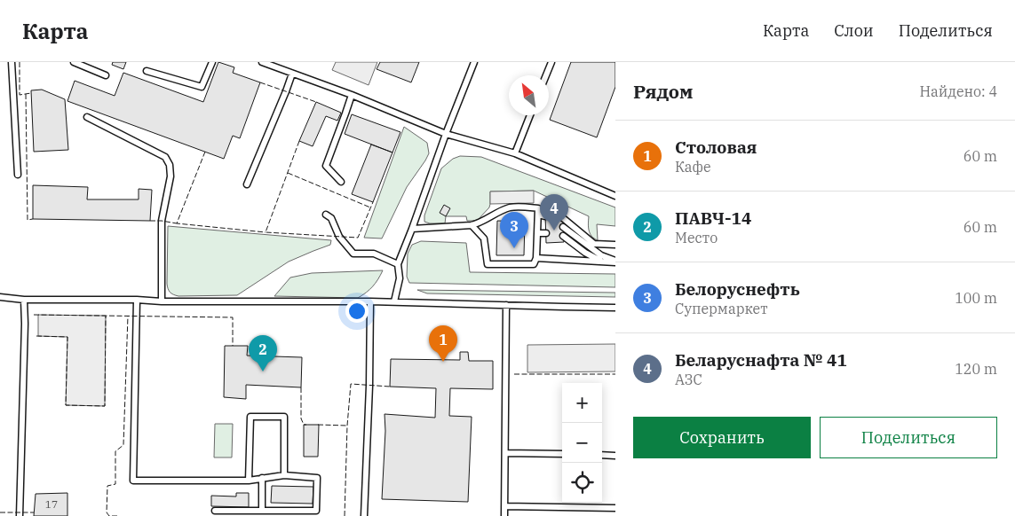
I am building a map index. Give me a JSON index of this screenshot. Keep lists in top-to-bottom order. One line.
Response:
{"house_numbers":["17"],"north":"top left","page":{"header":"Карта","nav":["Карта","Слои","Поделиться"],"heading":["Рядом","Найдено: 4"],"list":[{"mark":"1","name":"Столовая","note":"Кафе","value":"60 m"},{"mark":"2","name":"ПАВЧ-14","note":"Место","value":"60 m"},{"mark":"3","name":"Белоруснефть","note":"Супермаркет","value":"100 m"},{"mark":"4","name":"Беларуснафта № 41","note":"АЗС","value":"120 m"}],"pins":["4","3","1","2"],"map_buttons":["+","−"],"buttons":["Сохранить","Поделиться"]}}
